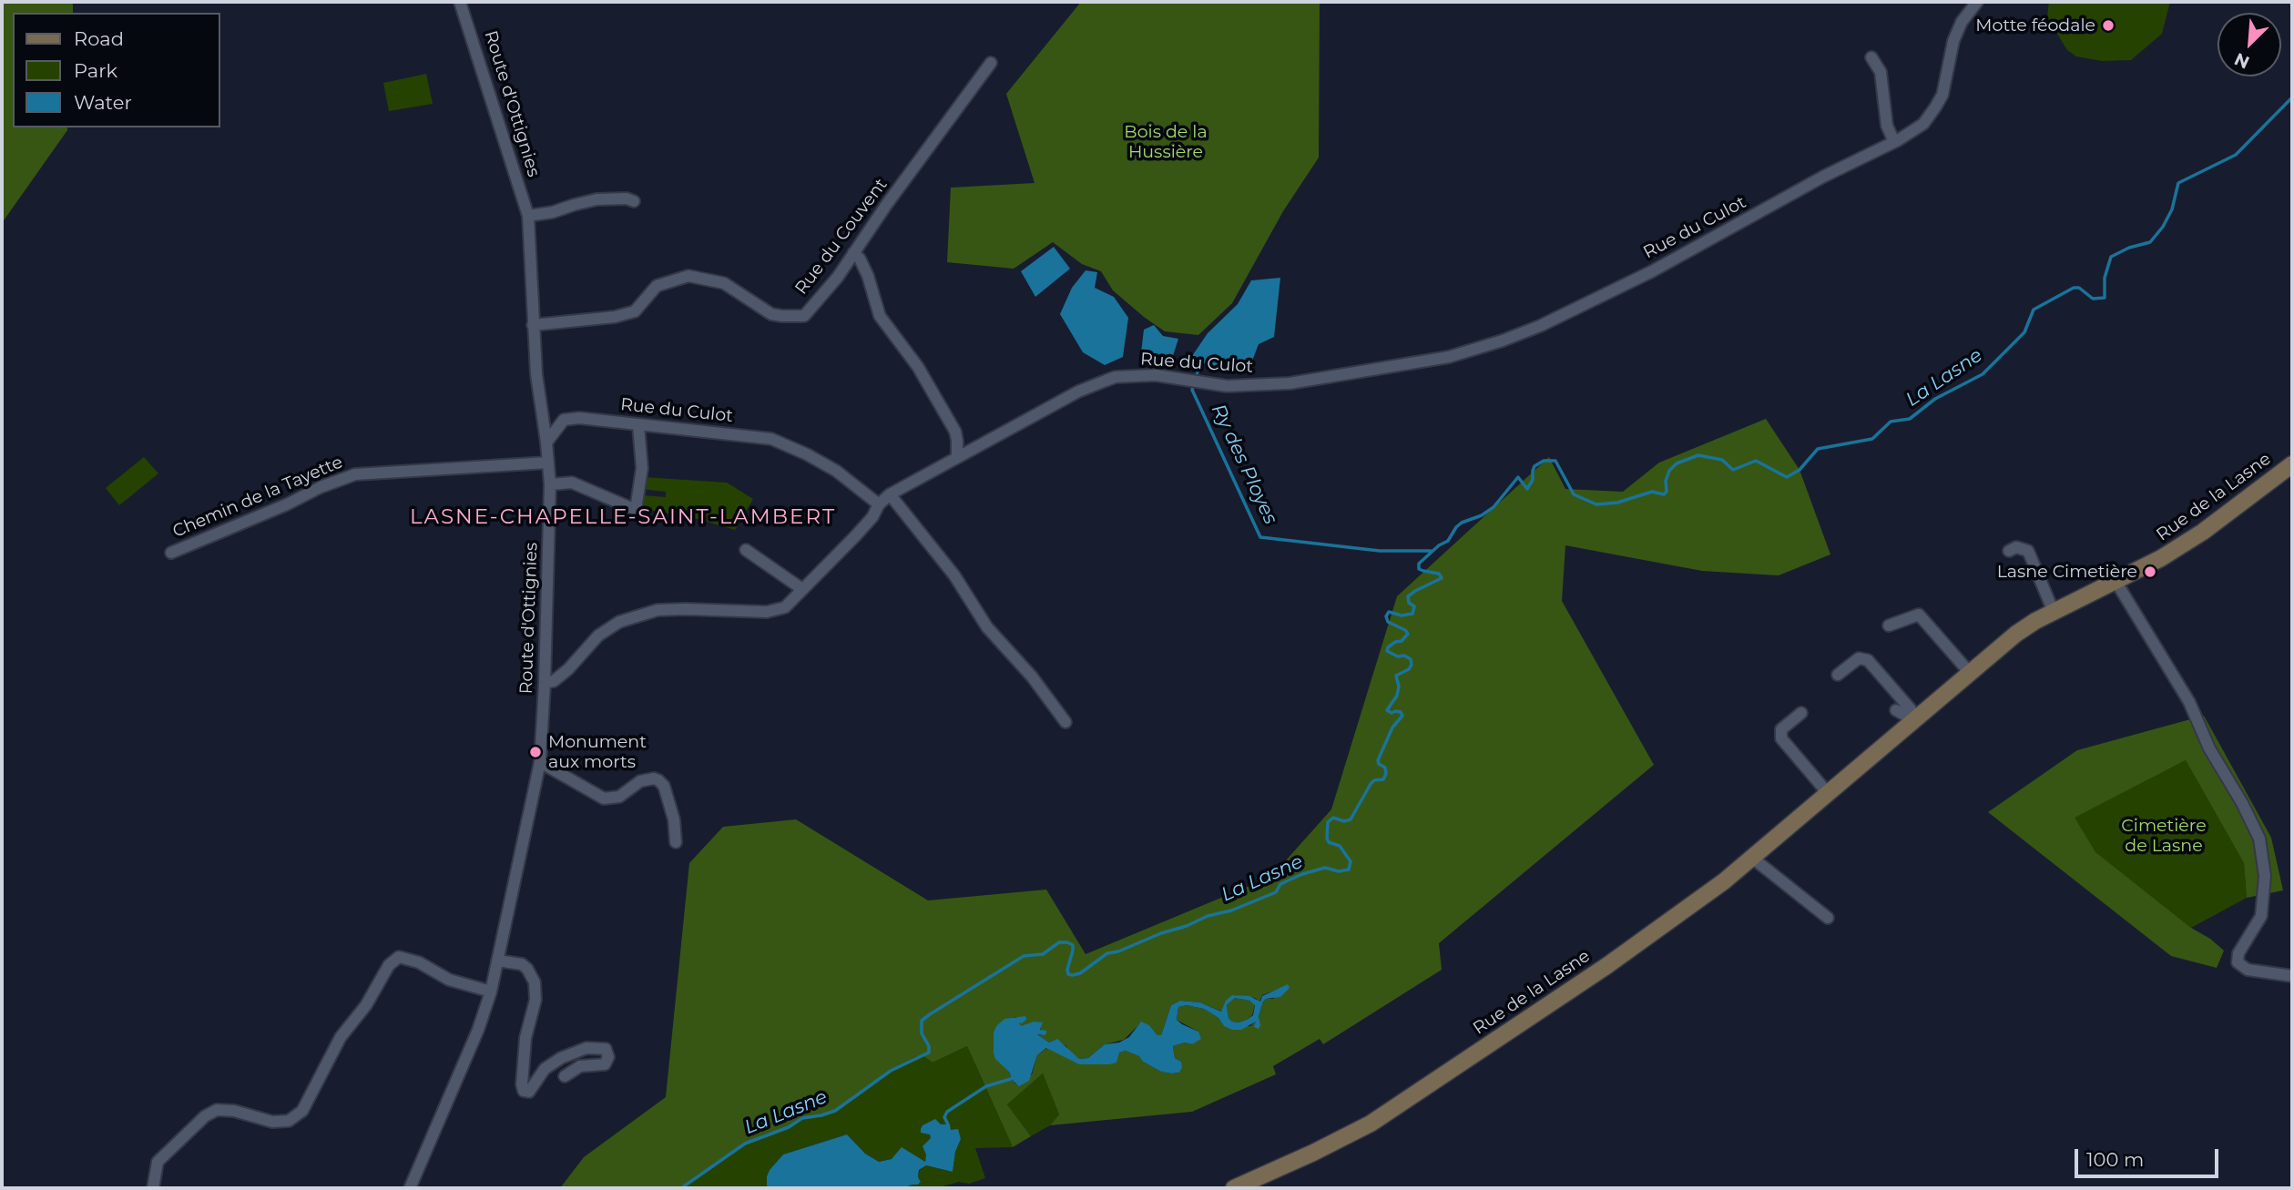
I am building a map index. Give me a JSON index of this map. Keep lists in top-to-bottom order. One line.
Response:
{"streets":{"street":["Route d'Ottignies","Rue du Culot","Rue du Couvent","Chemin de la Tayette","Rue de la Lasne"]},"crossings":[["Route d'Ottignies","Rue du Culot"],["Route d'Ottignies","Rue du Couvent"],["Route d'Ottignies","Chemin de la Tayette"]],"districts":["LASNE-CHAPELLE-SAINT-LAMBERT"],"water":["La Lasne","Ry des Ployes"],"parks":["Bois de la Hussière","Cimetière de Lasne"],"places":["Motte féodale","Lasne Cimetière","Monument aux morts"],"legend":["Road","Park","Water"],"scale_bar":"100 m","north":"bottom left"}
